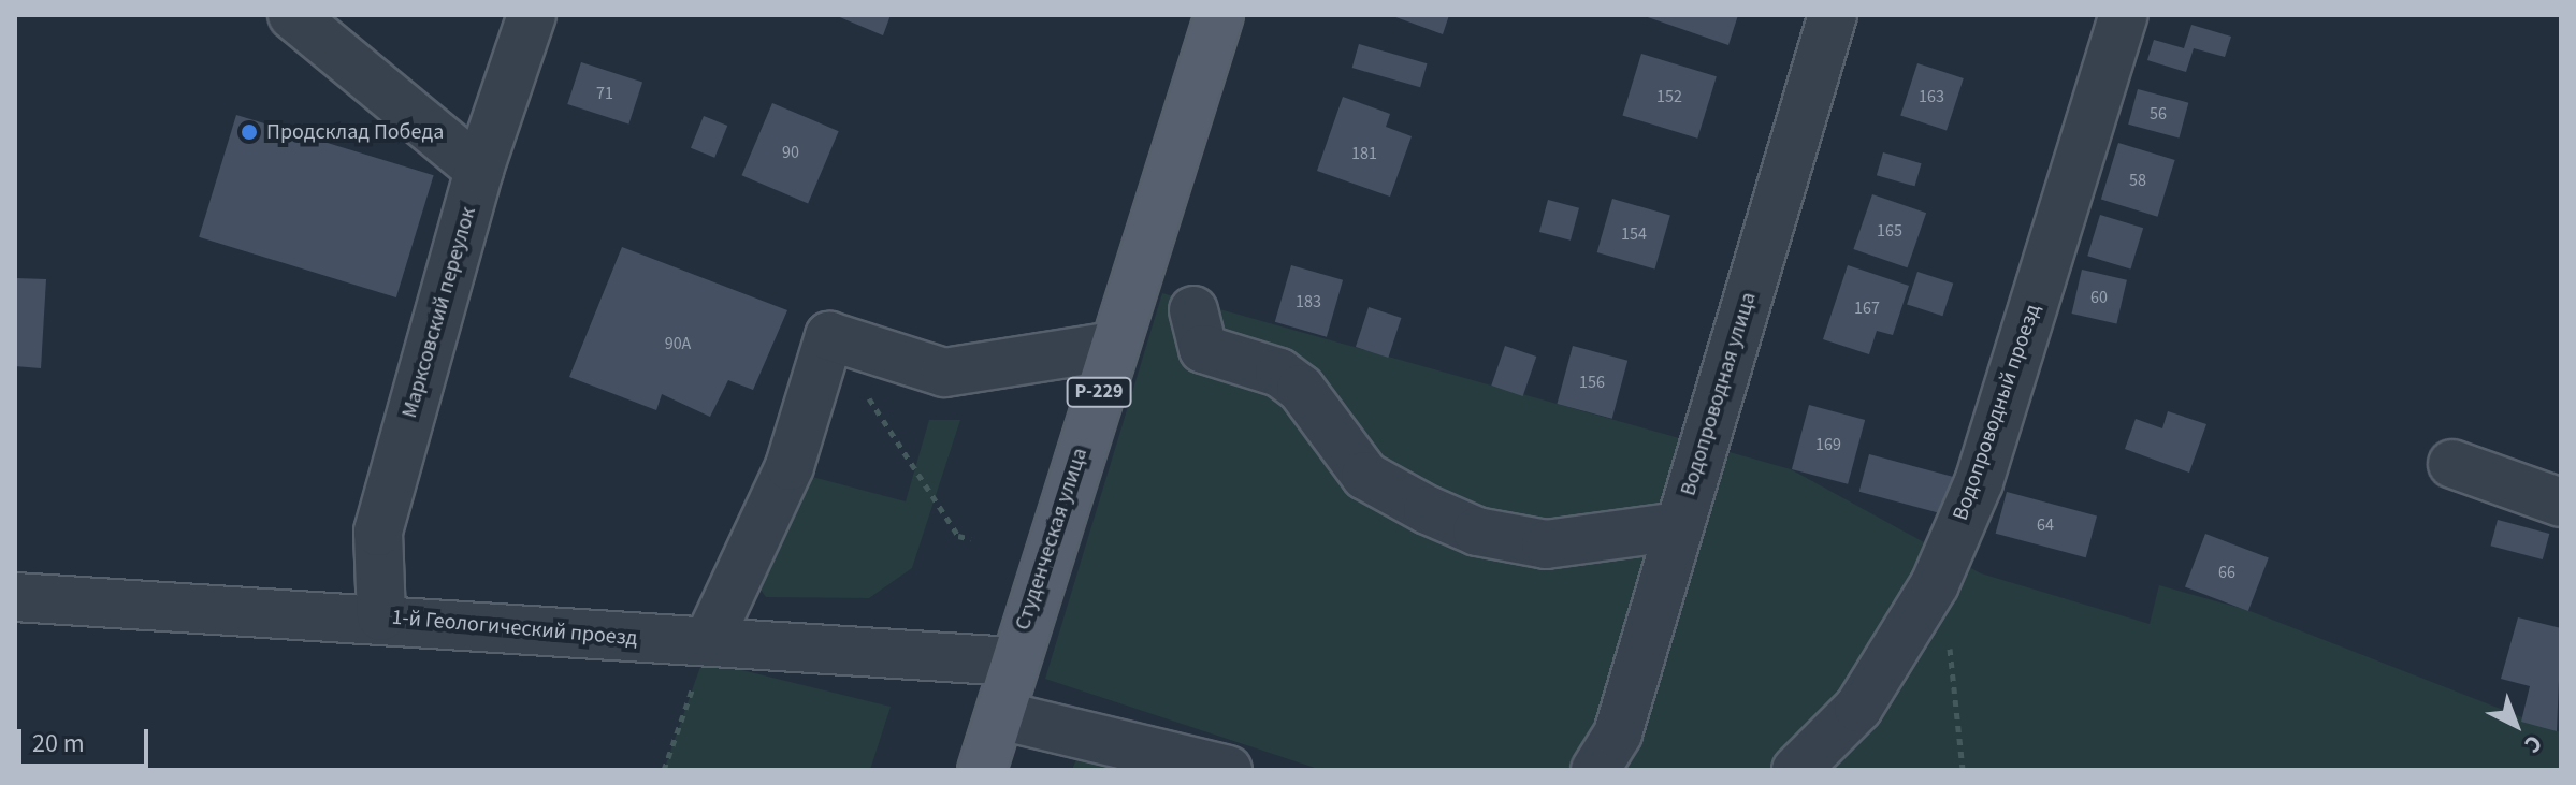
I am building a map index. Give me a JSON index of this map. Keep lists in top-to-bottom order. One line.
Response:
{"streets":{"main road":["Р-229","Студенческая улица"],"street":["Марксовский переулок","Водопроводная улица","Водопроводный проезд","1-й Геологический проезд"]},"crossings":[["Марксовский переулок","1-й Геологический проезд"],["Студенческая улица","1-й Геологический проезд"]],"places":["Продсклад Победа"],"house_numbers":["71","152","163","56","90","181","58","165","154","60","183","167","90А","156","169","64","66"],"scale_bar":"20 m","north":"bottom right"}
